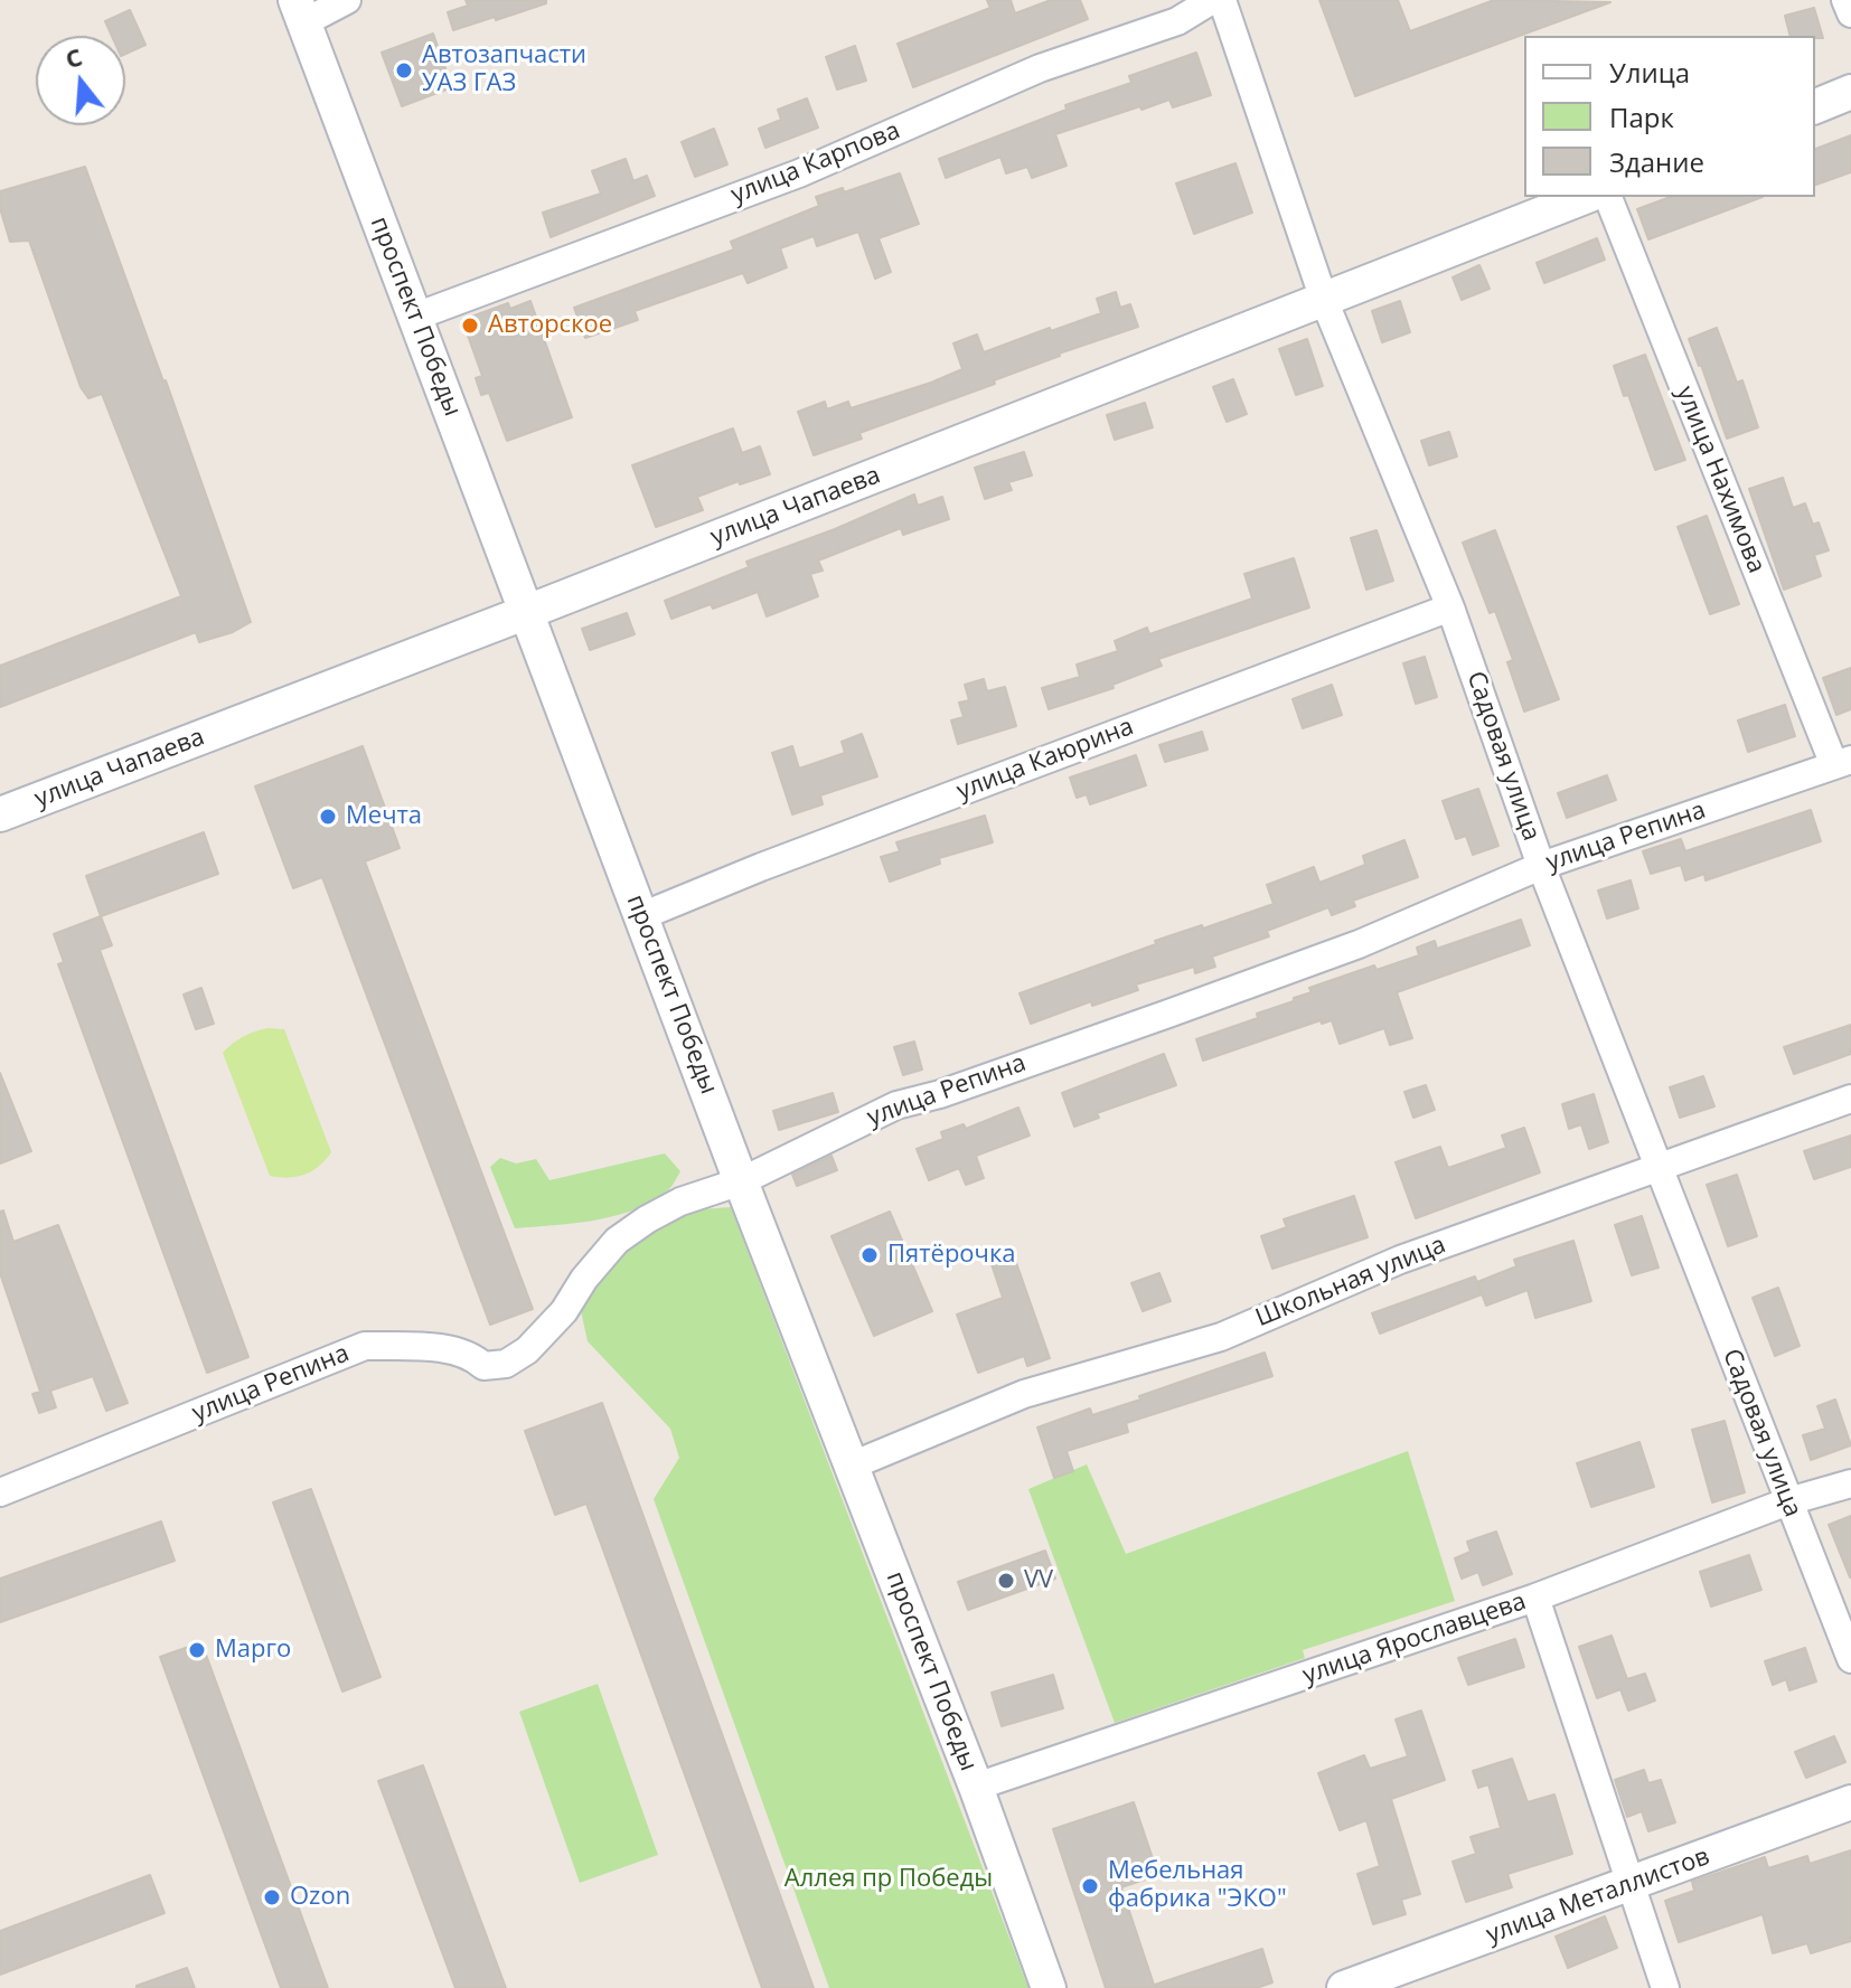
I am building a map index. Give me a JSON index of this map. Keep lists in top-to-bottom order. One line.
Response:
{"streets":{"street":["улица Карпова","проспект Победы","улица Нахимова","улица Чапаева","Садовая улица","улица Каюрина","улица Репина","Школьная улица","улица Ярославцева","улица Металлистов"]},"crossings":[["улица Карпова","проспект Победы"],["проспект Победы","улица Чапаева"],["проспект Победы","улица Каюрина"],["проспект Победы","улица Репина"],["проспект Победы","Школьная улица"],["проспект Победы","улица Ярославцева"],["улица Нахимова","улица Репина"],["улица Чапаева","Садовая улица"],["Садовая улица","улица Каюрина"],["Садовая улица","улица Репина"],["Садовая улица","Школьная улица"],["Садовая улица","улица Ярославцева"]],"parks":["Аллея пр Победы"],"places":["Автозапчасти УАЗ ГАЗ","Авторское","Мечта","Пятёрочка","VV","Марго","Мебельная фабрика \"ЭКО\"","Ozon"],"legend":["Улица","Парк","Здание"],"north":"top"}
